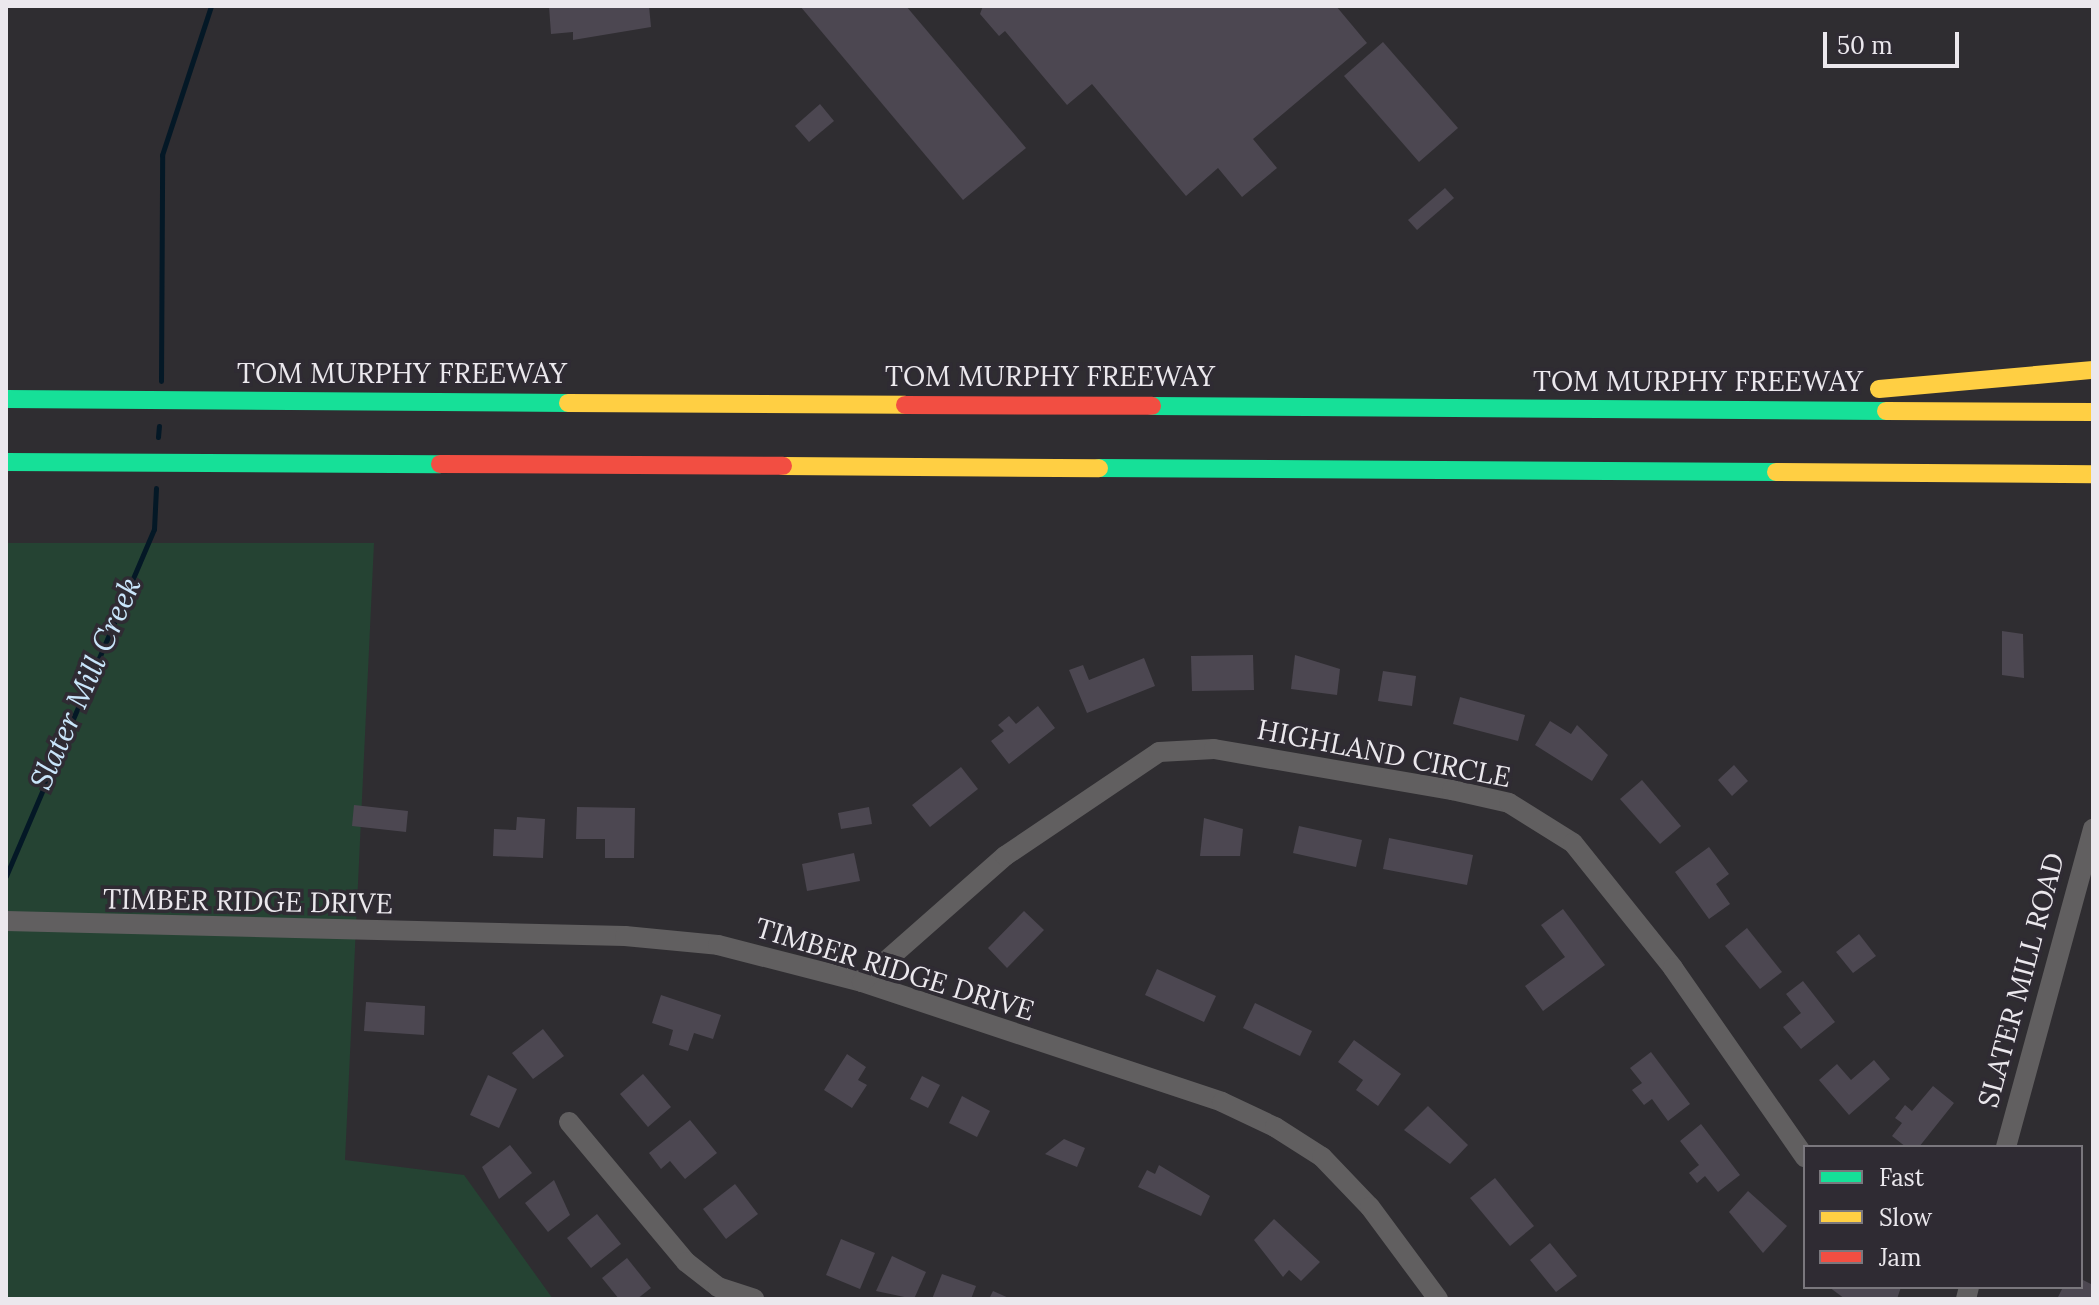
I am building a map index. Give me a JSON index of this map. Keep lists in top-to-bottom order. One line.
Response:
{"streets":{"highway":["TOM MURPHY FREEWAY"],"street":["HIGHLAND CIRCLE","TIMBER RIDGE DRIVE","SLATER MILL ROAD"]},"crossings":[["HIGHLAND CIRCLE","TIMBER RIDGE DRIVE"]],"water":["Slater Mill Creek"],"legend":["Fast","Slow","Jam"],"scale_bar":"50 m"}
